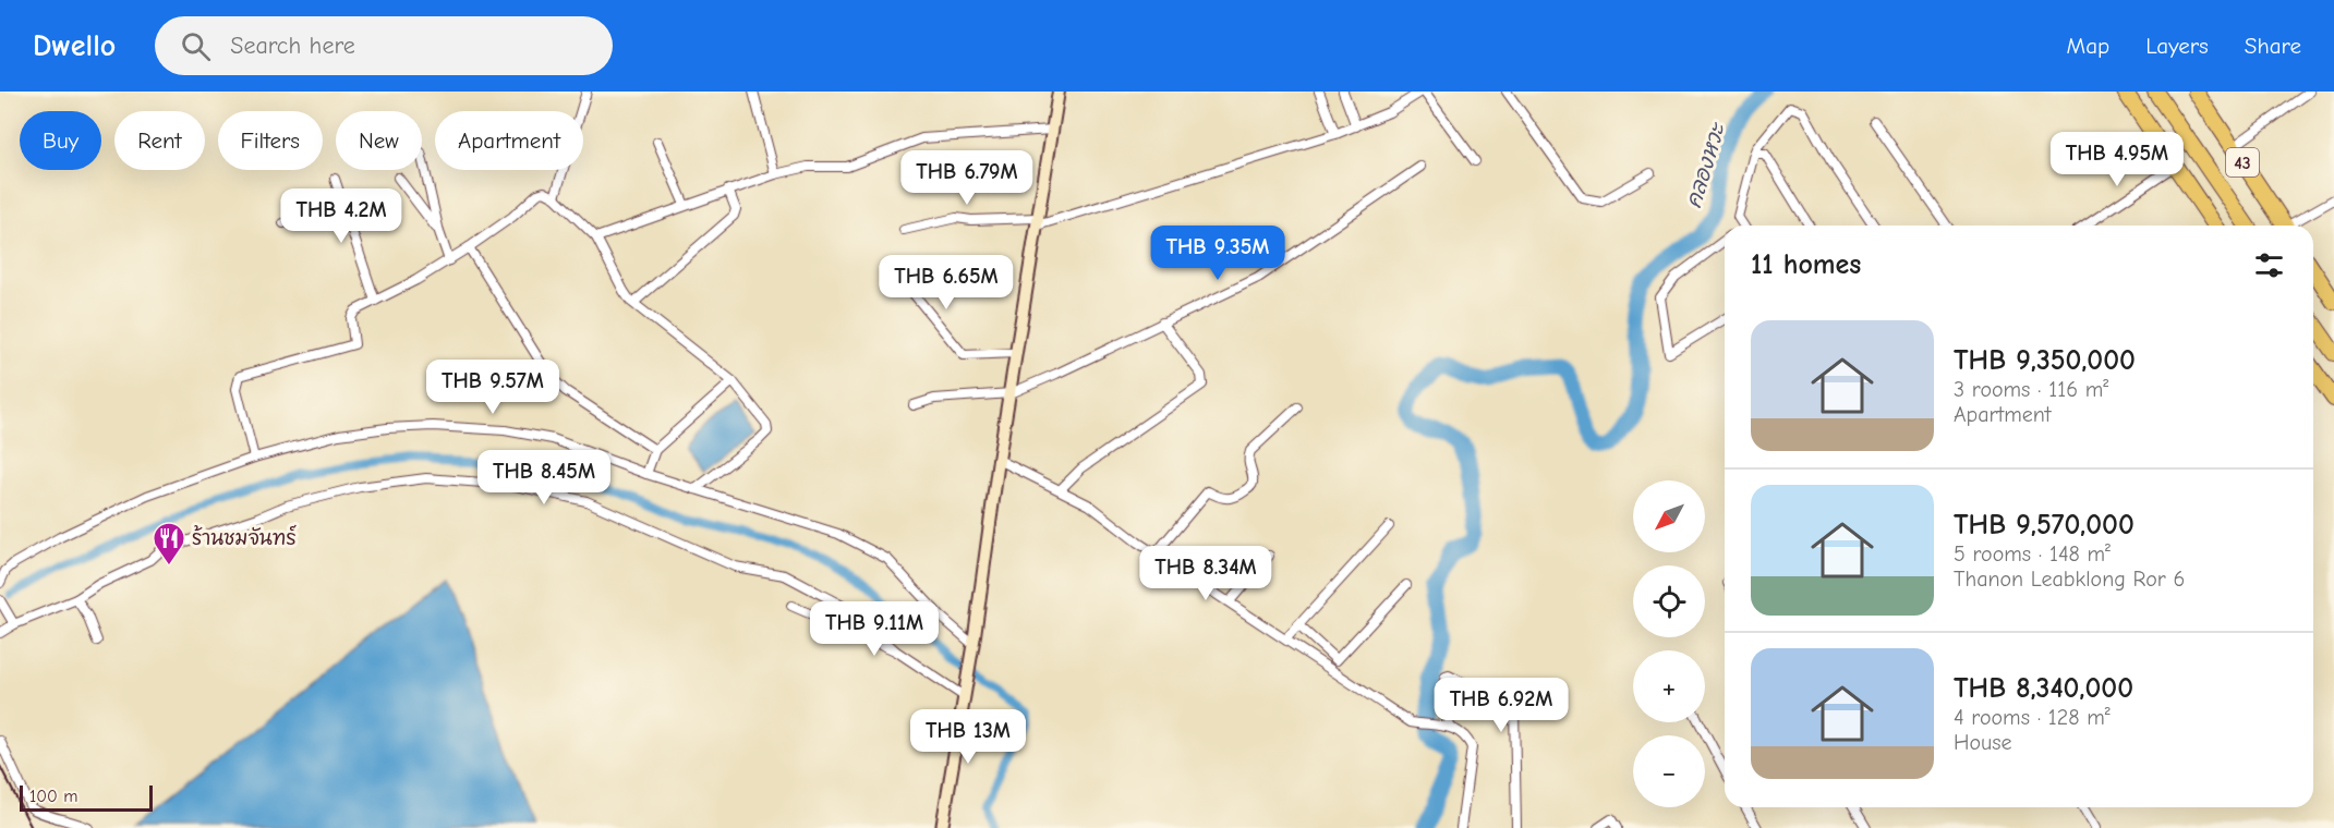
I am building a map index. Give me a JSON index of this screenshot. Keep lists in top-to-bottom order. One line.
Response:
{"streets":{"highway":["43"]},"water":["คลองหวะ"],"places":{"restaurant":["ร้านชมจันทร์"]},"scale_bar":"100 m","north":"bottom left","page":{"header":"Dwello","search":"Search here","nav":["Map","Layers","Share"],"chip":["Buy","Rent","Filters","New","Apartment"],"price":["THB 4.95M","THB 6.79M","THB 4.2M","THB 9.35M","THB 6.65M","THB 9.57M","THB 8.45M","THB 8.34M","THB 9.11M","THB 6.92M","THB 13M"],"heading":"11 homes","list":[{"name":"THB 9,350,000","note":"3 rooms · 116 m² · Apartment"},{"name":"THB 9,570,000","note":"5 rooms · 148 m² · Thanon Leabklong Ror 6"},{"name":"THB 8,340,000","note":"4 rooms · 128 m² · House"}],"map_buttons":["+","−"],"scale":"100 m"}}
